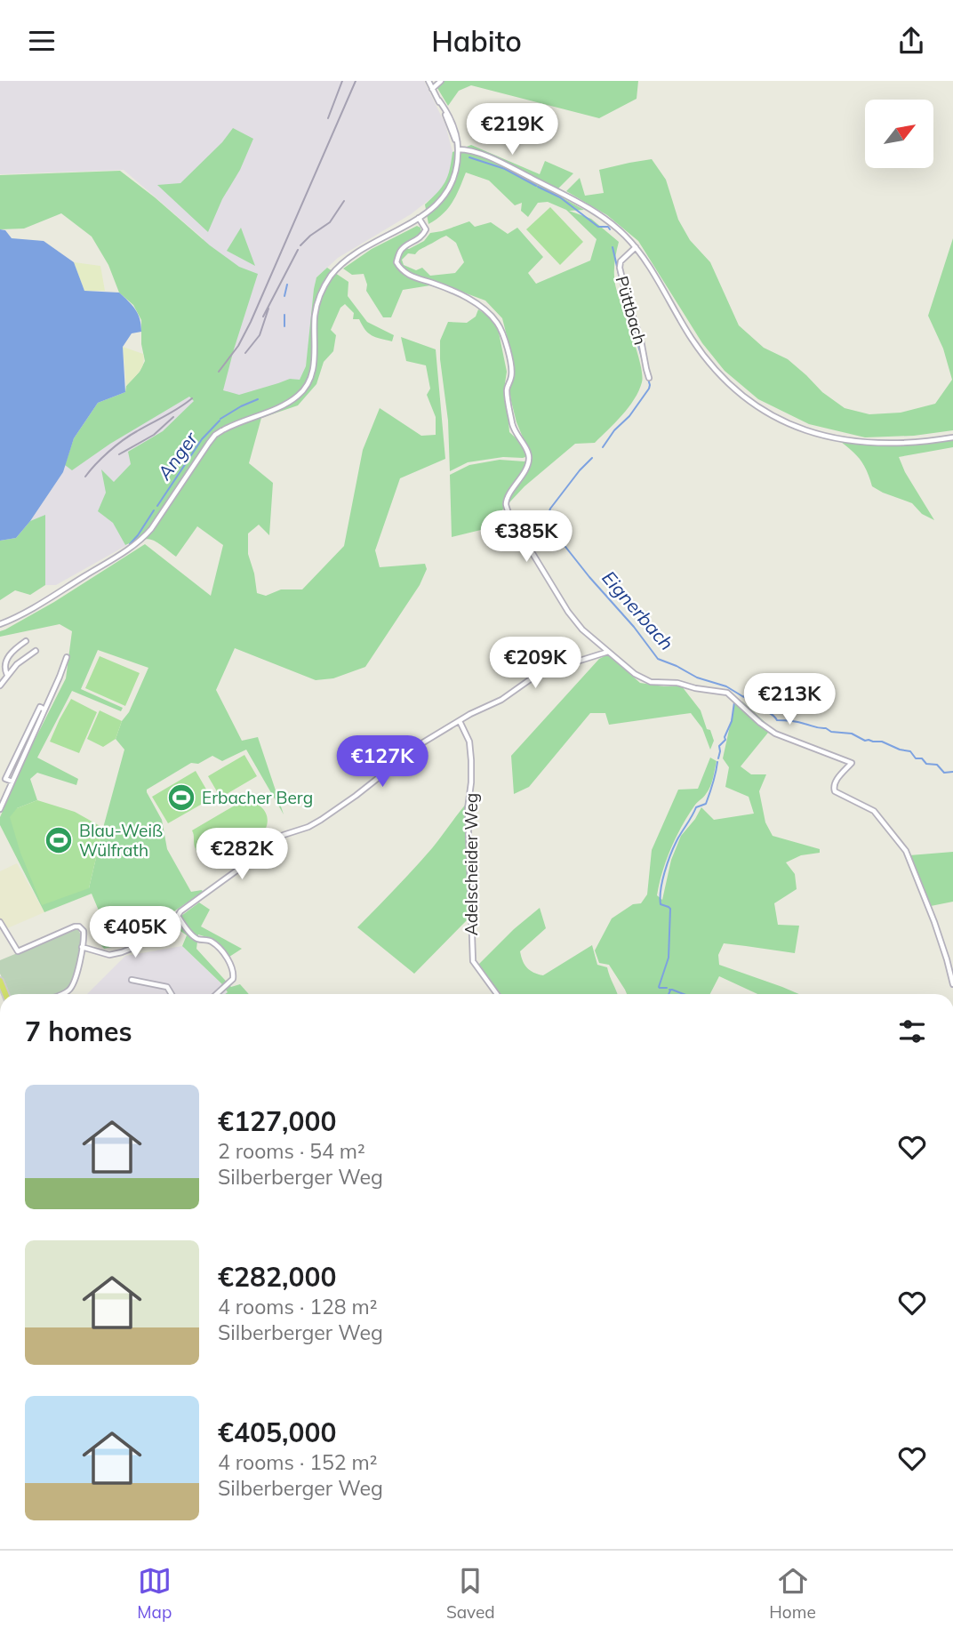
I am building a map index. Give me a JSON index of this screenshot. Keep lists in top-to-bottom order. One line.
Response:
{"streets":{"street":["Püttbach","Adelscheider Weg"]},"water":["Anger","Eignerbach"],"places":{"sports":["Erbacher Berg","Blau-Weiß Wülfrath"]},"north":"top right","page":{"header":"Habito","price":["€219K","€385K","€209K","€213K","€127K","€282K","€405K"],"heading":"7 homes","list":[{"name":"€127,000","note":"2 rooms · 54 m² · Silberberger Weg"},{"name":"€282,000","note":"4 rooms · 128 m² · Silberberger Weg"},{"name":"€405,000","note":"4 rooms · 152 m² · Silberberger Weg"}],"tabs":["Map","Saved","Home"]}}
